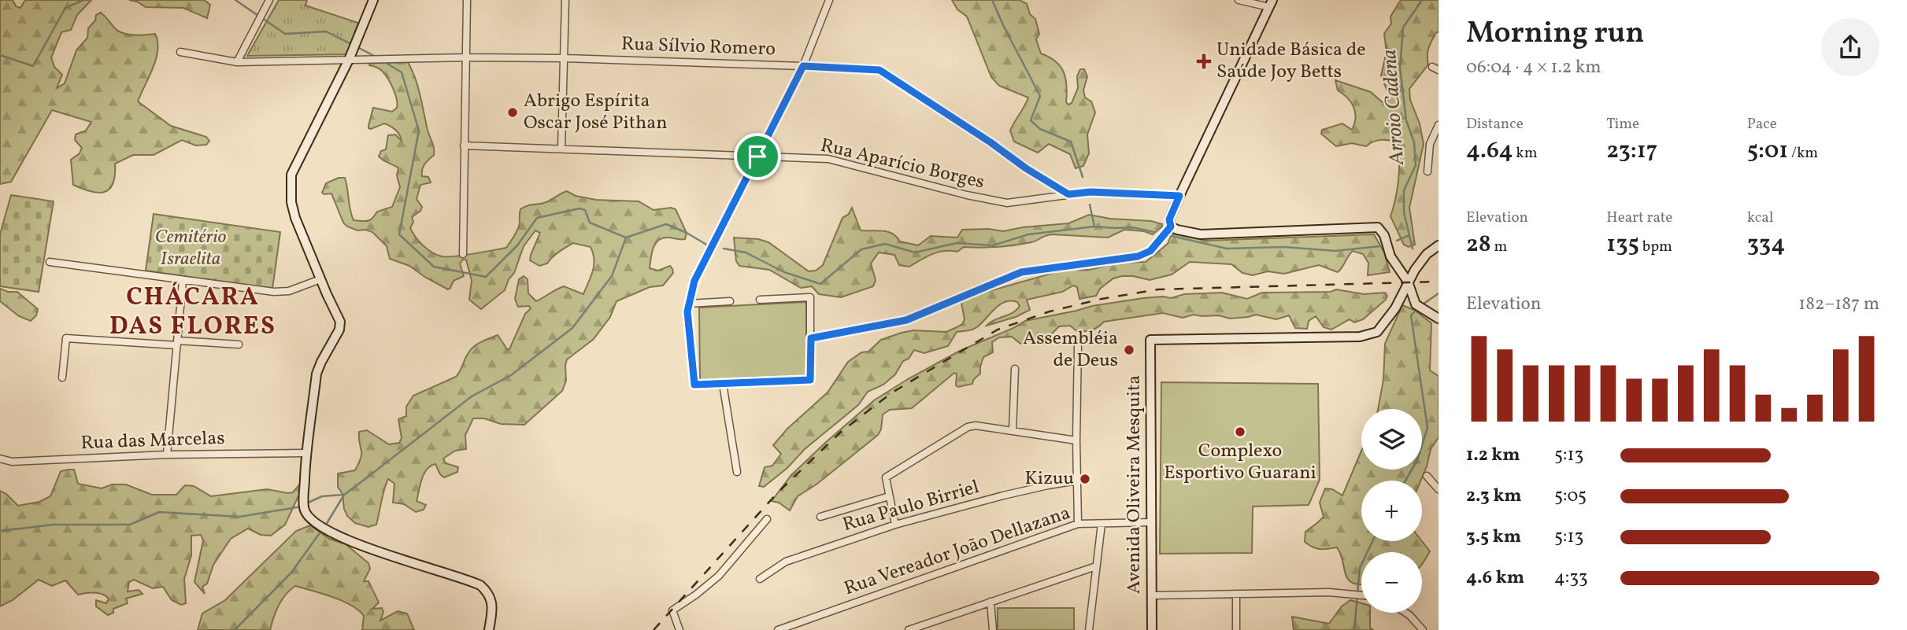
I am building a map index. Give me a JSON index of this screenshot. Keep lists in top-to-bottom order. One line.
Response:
{"streets":{"street":["Rua Sílvio Romero","Rua Aparício Borges","Rua das Marcelas","Avenida Oliveira Mesquita","Rua Paulo Birriel","Rua Vereador João Dellazana"]},"crossings":[["Rua Sílvio Romero","Rua Aparício Borges"],["Avenida Oliveira Mesquita","Rua Vereador João Dellazana"]],"districts":["CHÁCARA DAS FLORES"],"water":["Arroio Cadena"],"parks":["Cemitério Israelita"],"places":{"health":["Unidade Básica de Saúde Joy Betts"],"other":["Abrigo Espírita Oscar José Pithan","Assembléia de Deus","Complexo Esportivo Guarani","Kizuu"]},"page":{"heading":["Morning run","06:04 · 4 × 1.2 km"],"stats":[["Distance","4.64 km"],["Time","23:17"],["Pace","5:01 /km"],["Elevation","28 m"],["Heart rate","135 bpm"],["kcal","334"]],"chart":["Elevation","182–187 m"],"map_buttons":["+","−"],"list":[{"name":"1.2 km","note":"5:13"},{"name":"2.3 km","note":"5:05"},{"name":"3.5 km","note":"5:13"},{"name":"4.6 km","note":"4:33"}]}}
